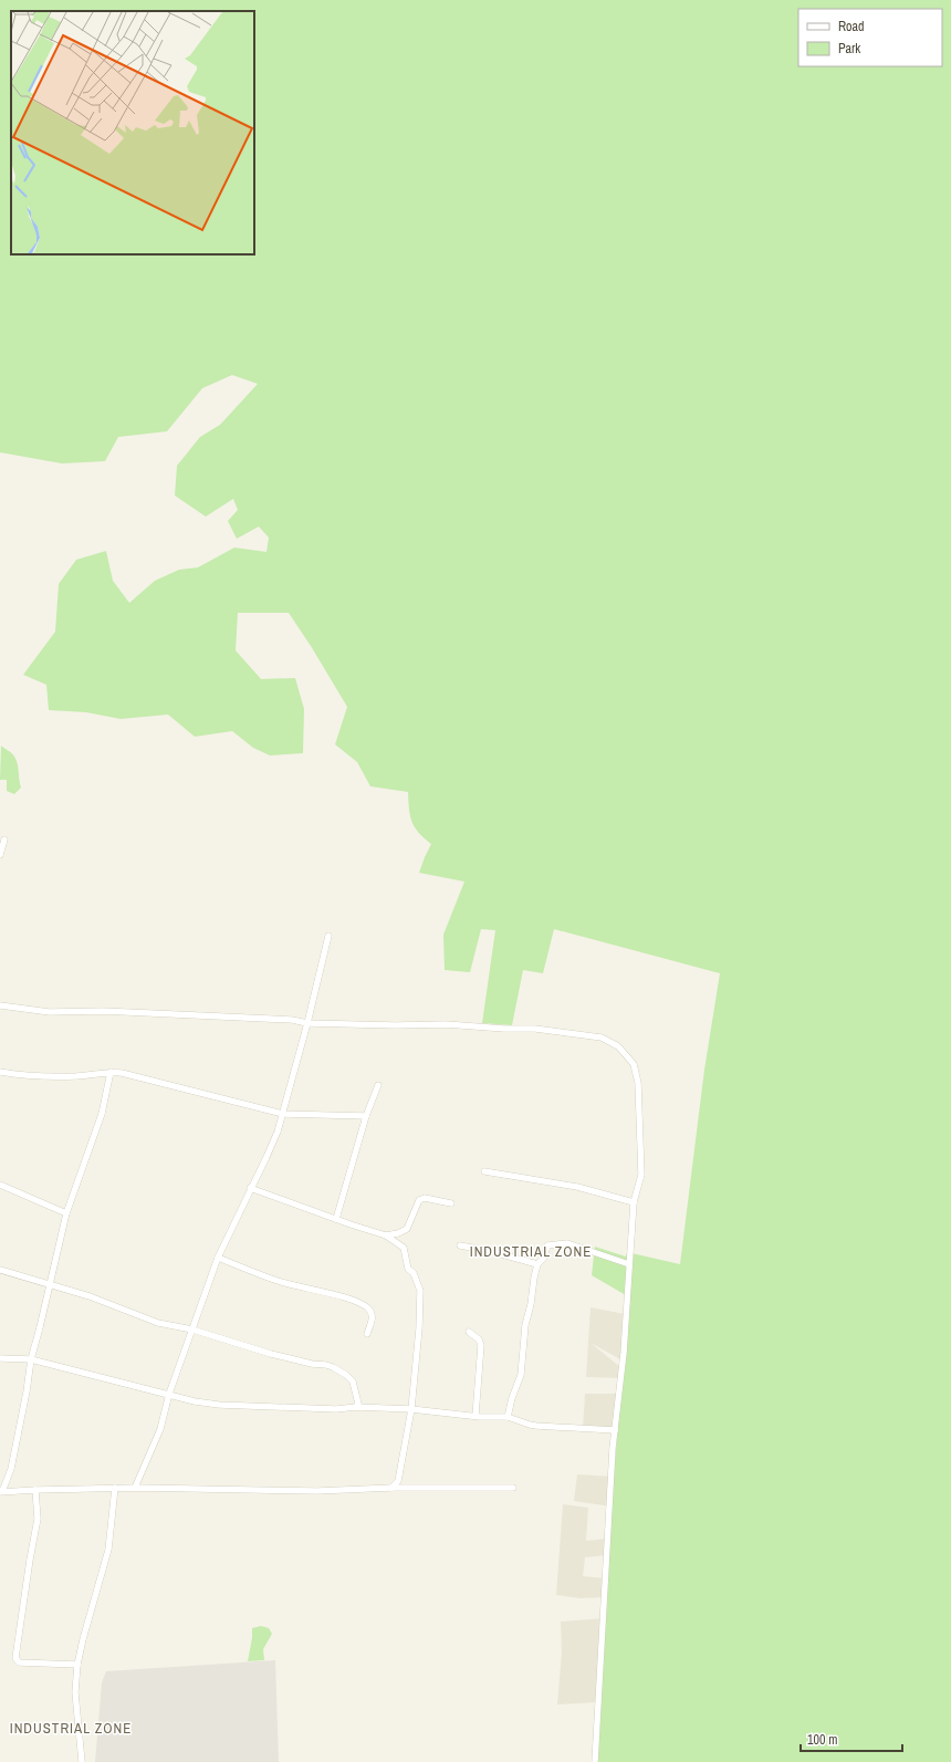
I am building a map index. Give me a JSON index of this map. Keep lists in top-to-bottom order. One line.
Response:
{"districts":["INDUSTRIAL ZONE","INDUSTRIAL ZONE"],"legend":["Road","Park"],"scale_bar":"100 m"}
